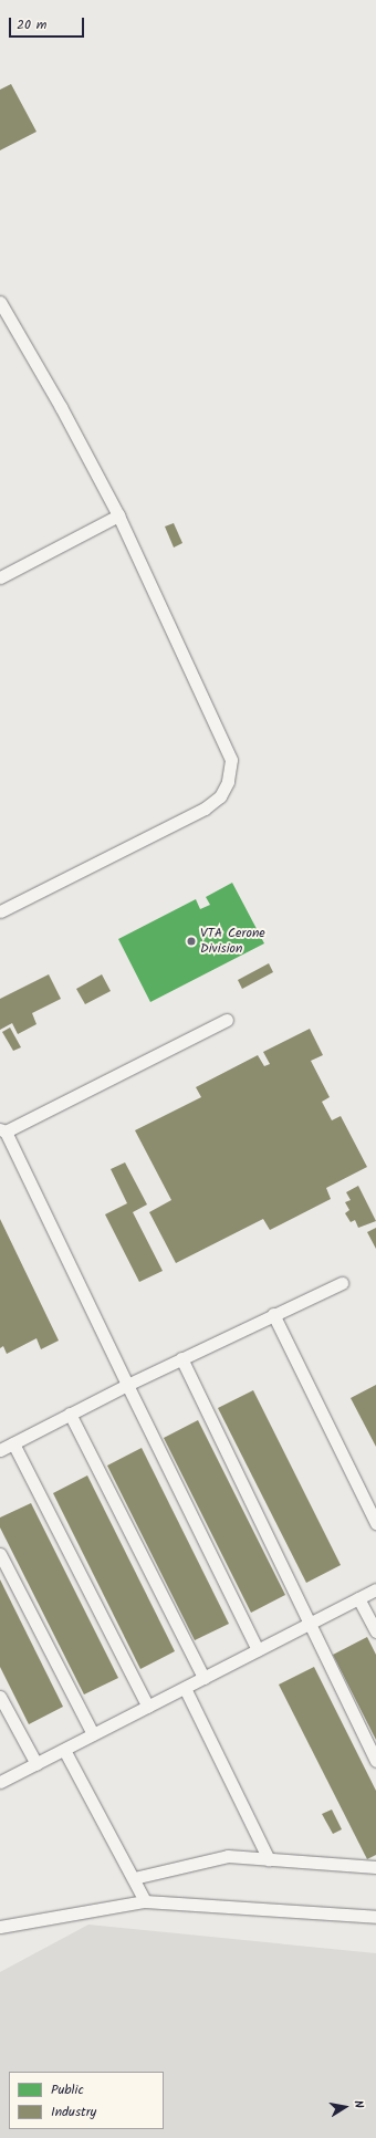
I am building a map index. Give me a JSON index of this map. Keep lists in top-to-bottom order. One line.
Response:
{"places":["VTA Cerone Division"],"legend":["Public","Industry"],"scale_bar":"20 m","north":"right"}
